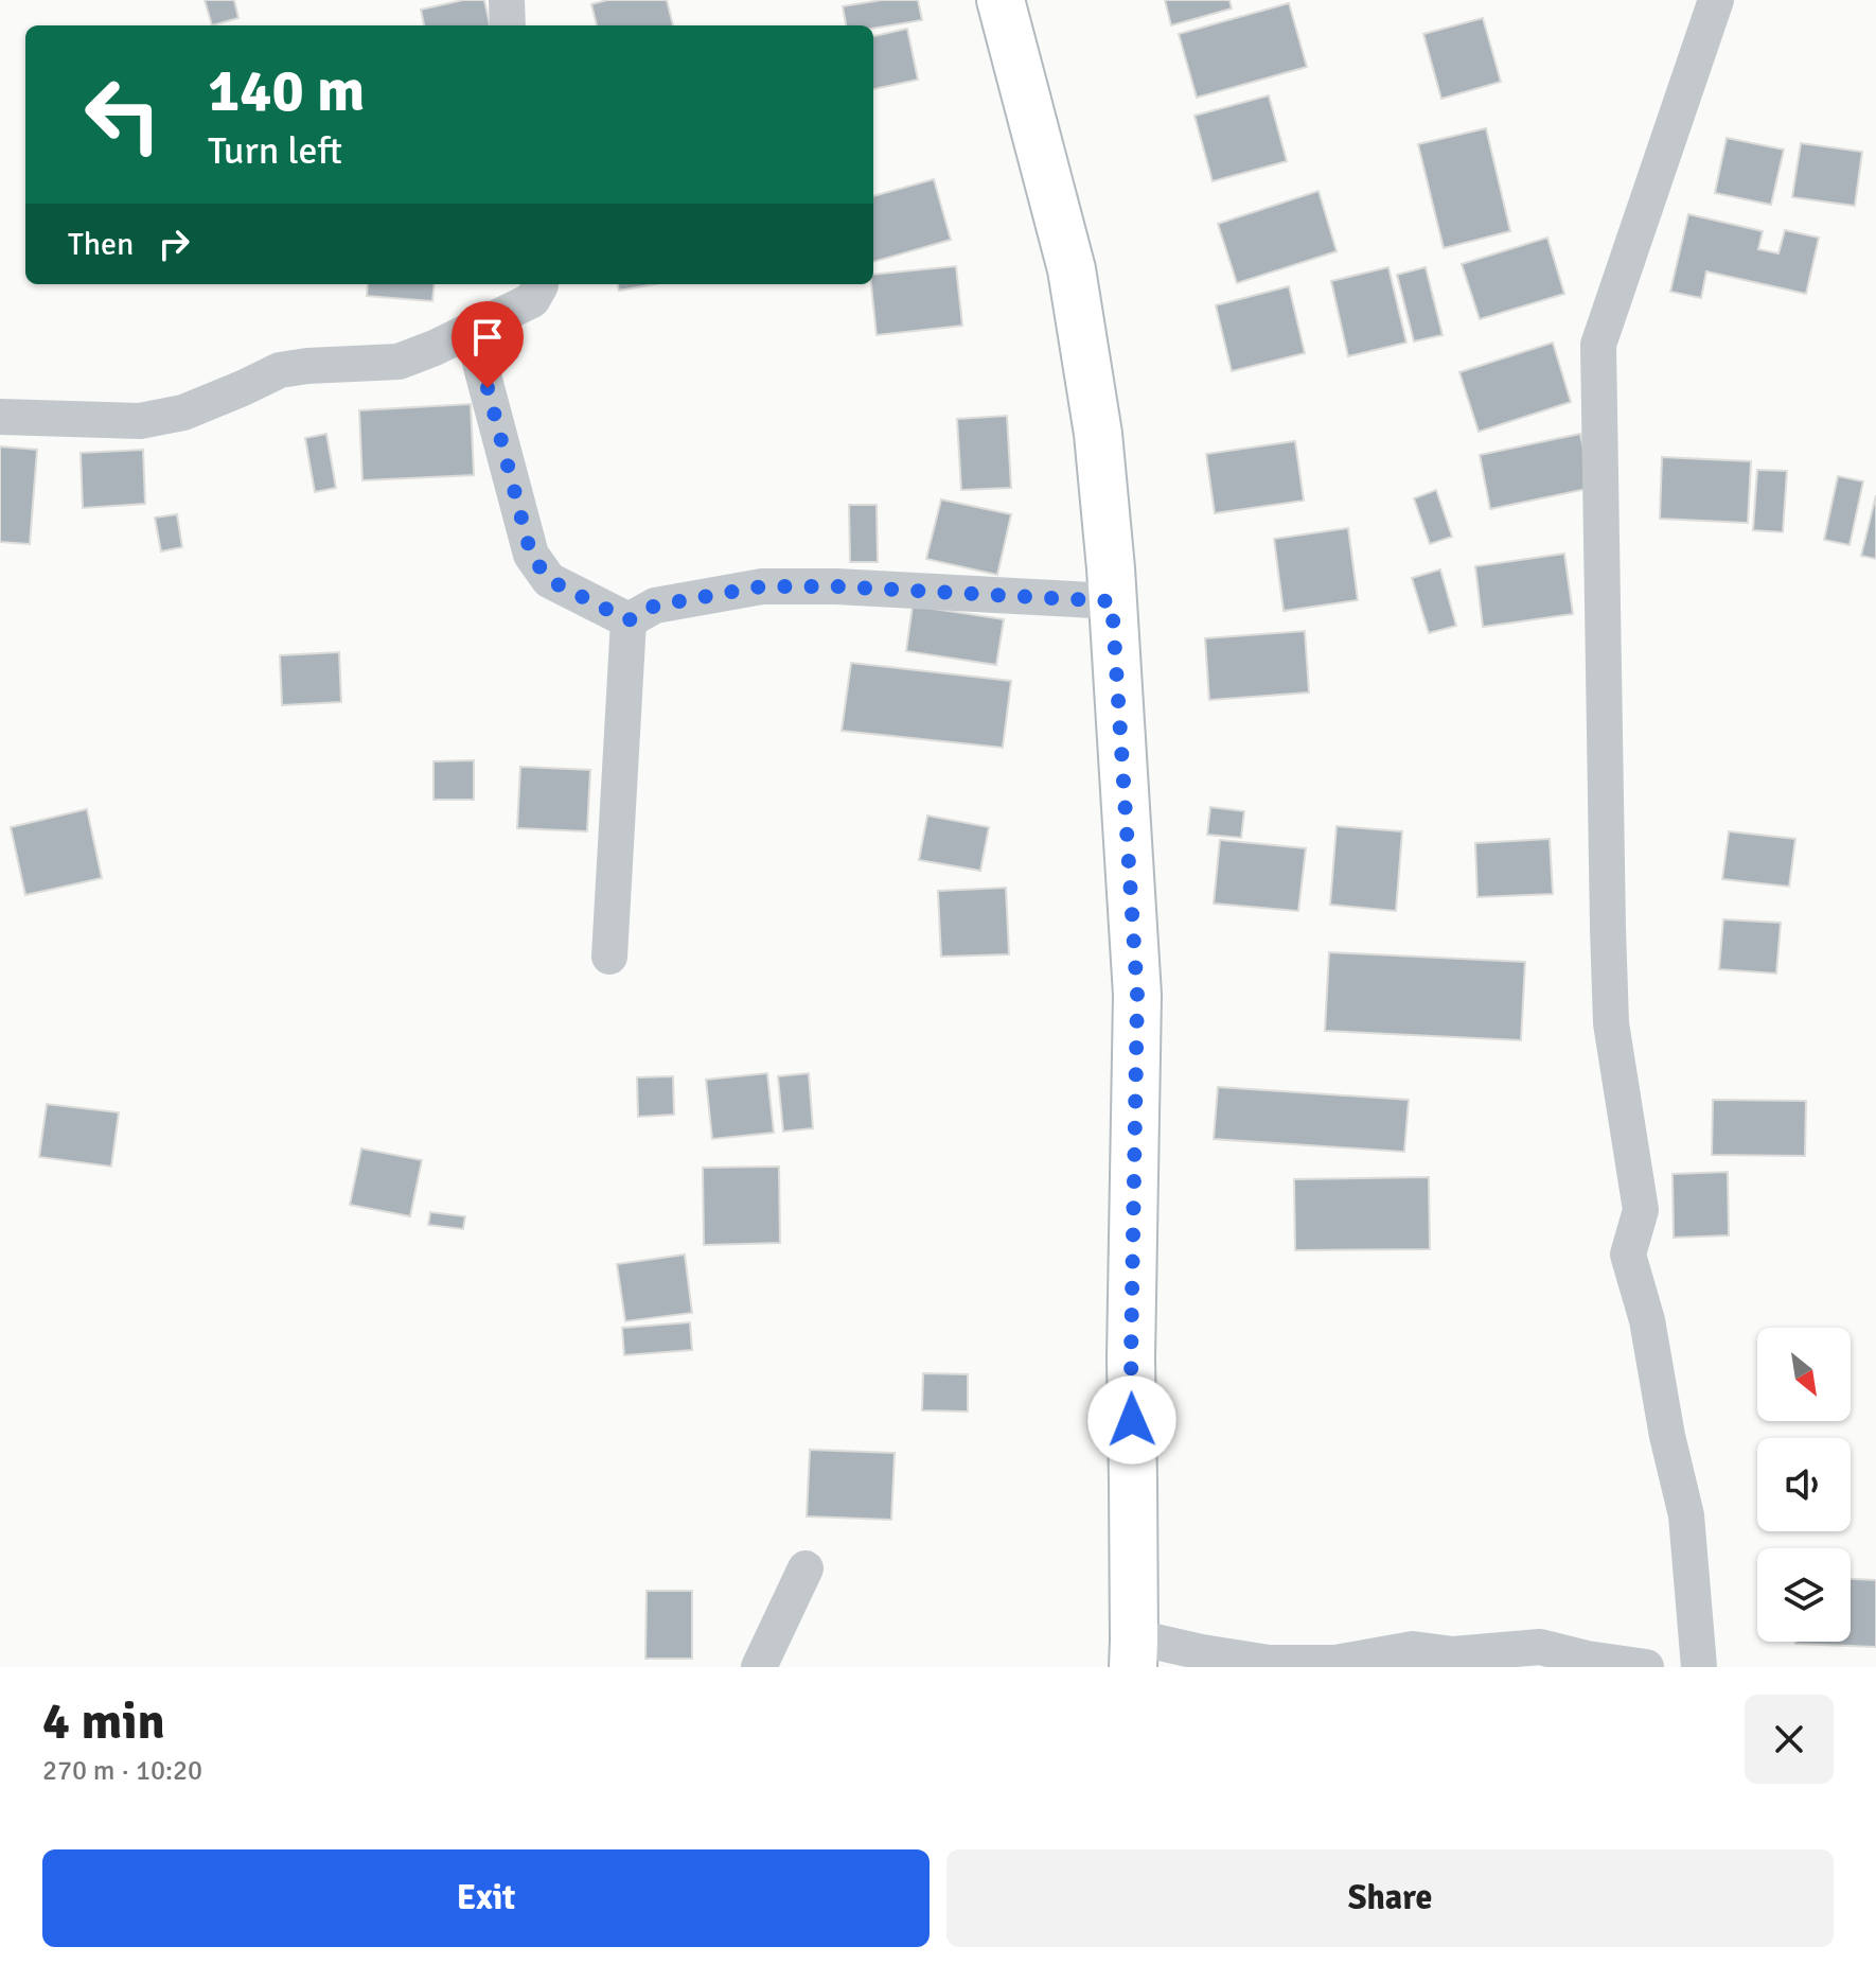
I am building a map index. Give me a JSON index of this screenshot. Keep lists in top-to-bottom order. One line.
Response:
{"north":"bottom right","page":{"turn":["140 m","Turn left"],"then":"Then","heading":["4 min","270 m · 10:20"],"buttons":["Exit","Share"]}}
